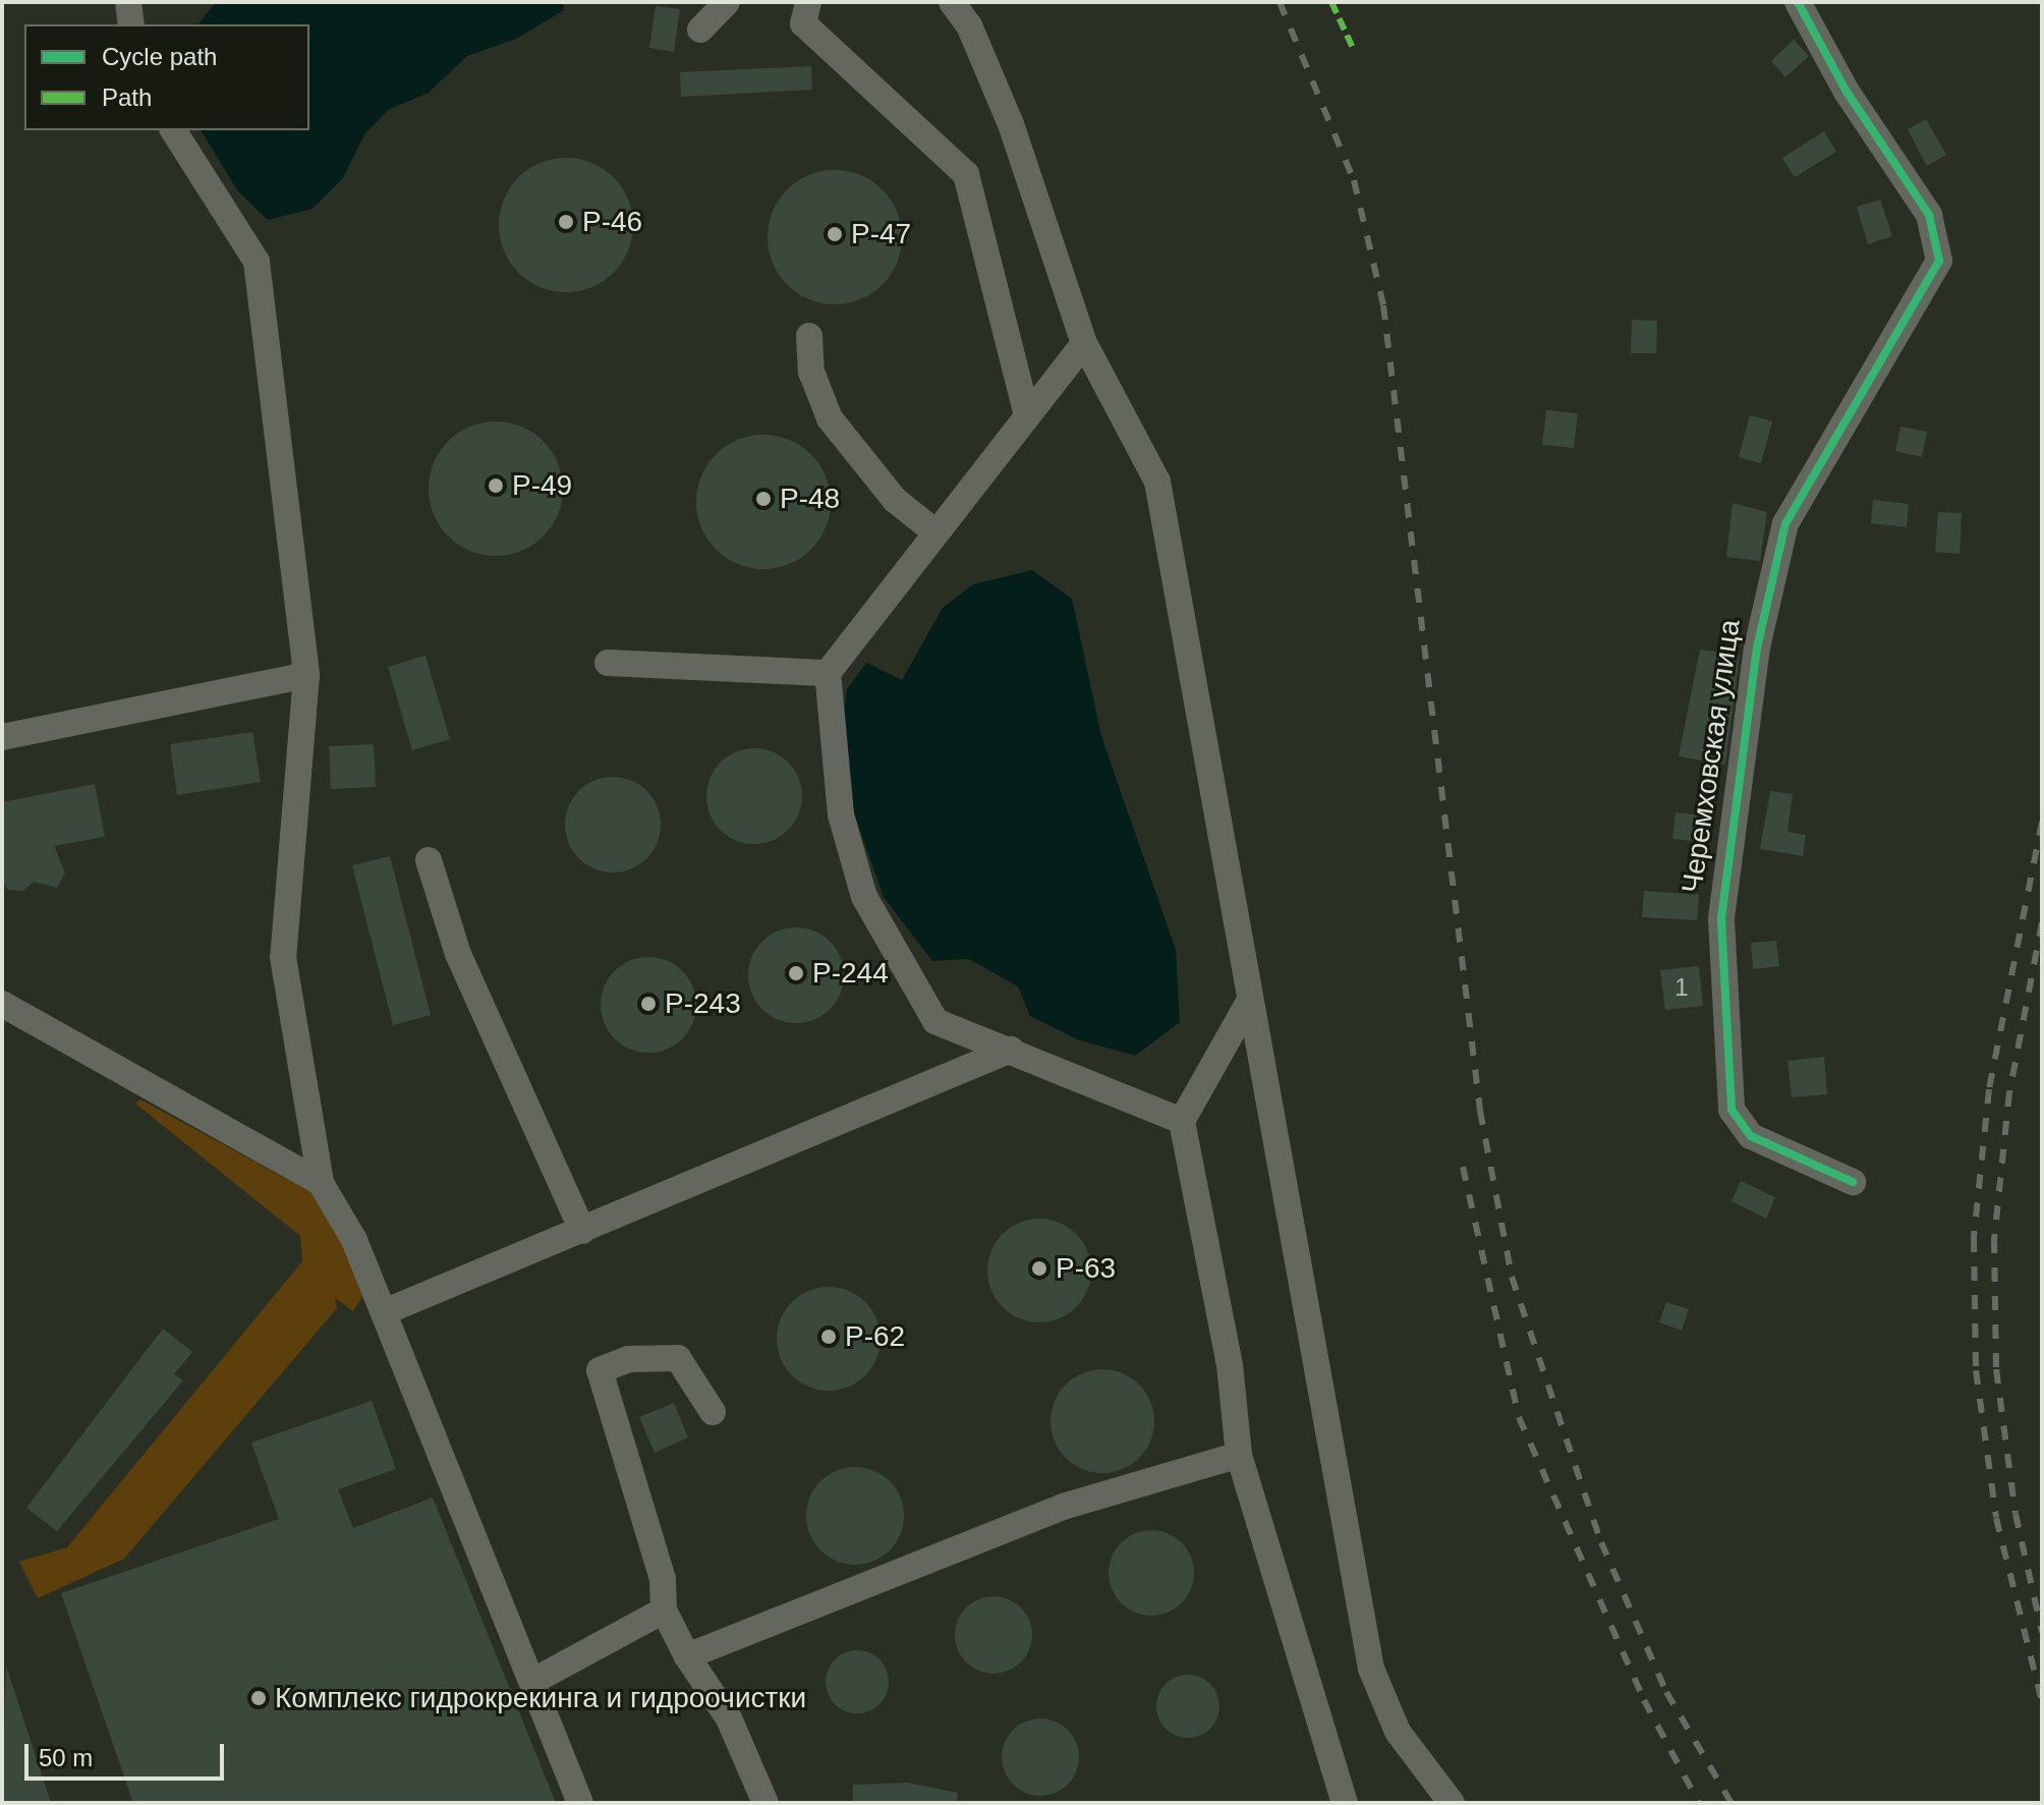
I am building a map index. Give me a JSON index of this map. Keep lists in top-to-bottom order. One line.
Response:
{"streets":{"street":["Черемховская улица"]},"places":["Р-46","Р-47","Р-49","Р-48","Р-244","Р-243","Р-63","Р-62","Комплекс гидрокрекинга и гидроочистки"],"house_numbers":["1"],"legend":["Cycle path","Path"],"scale_bar":"50 m"}
